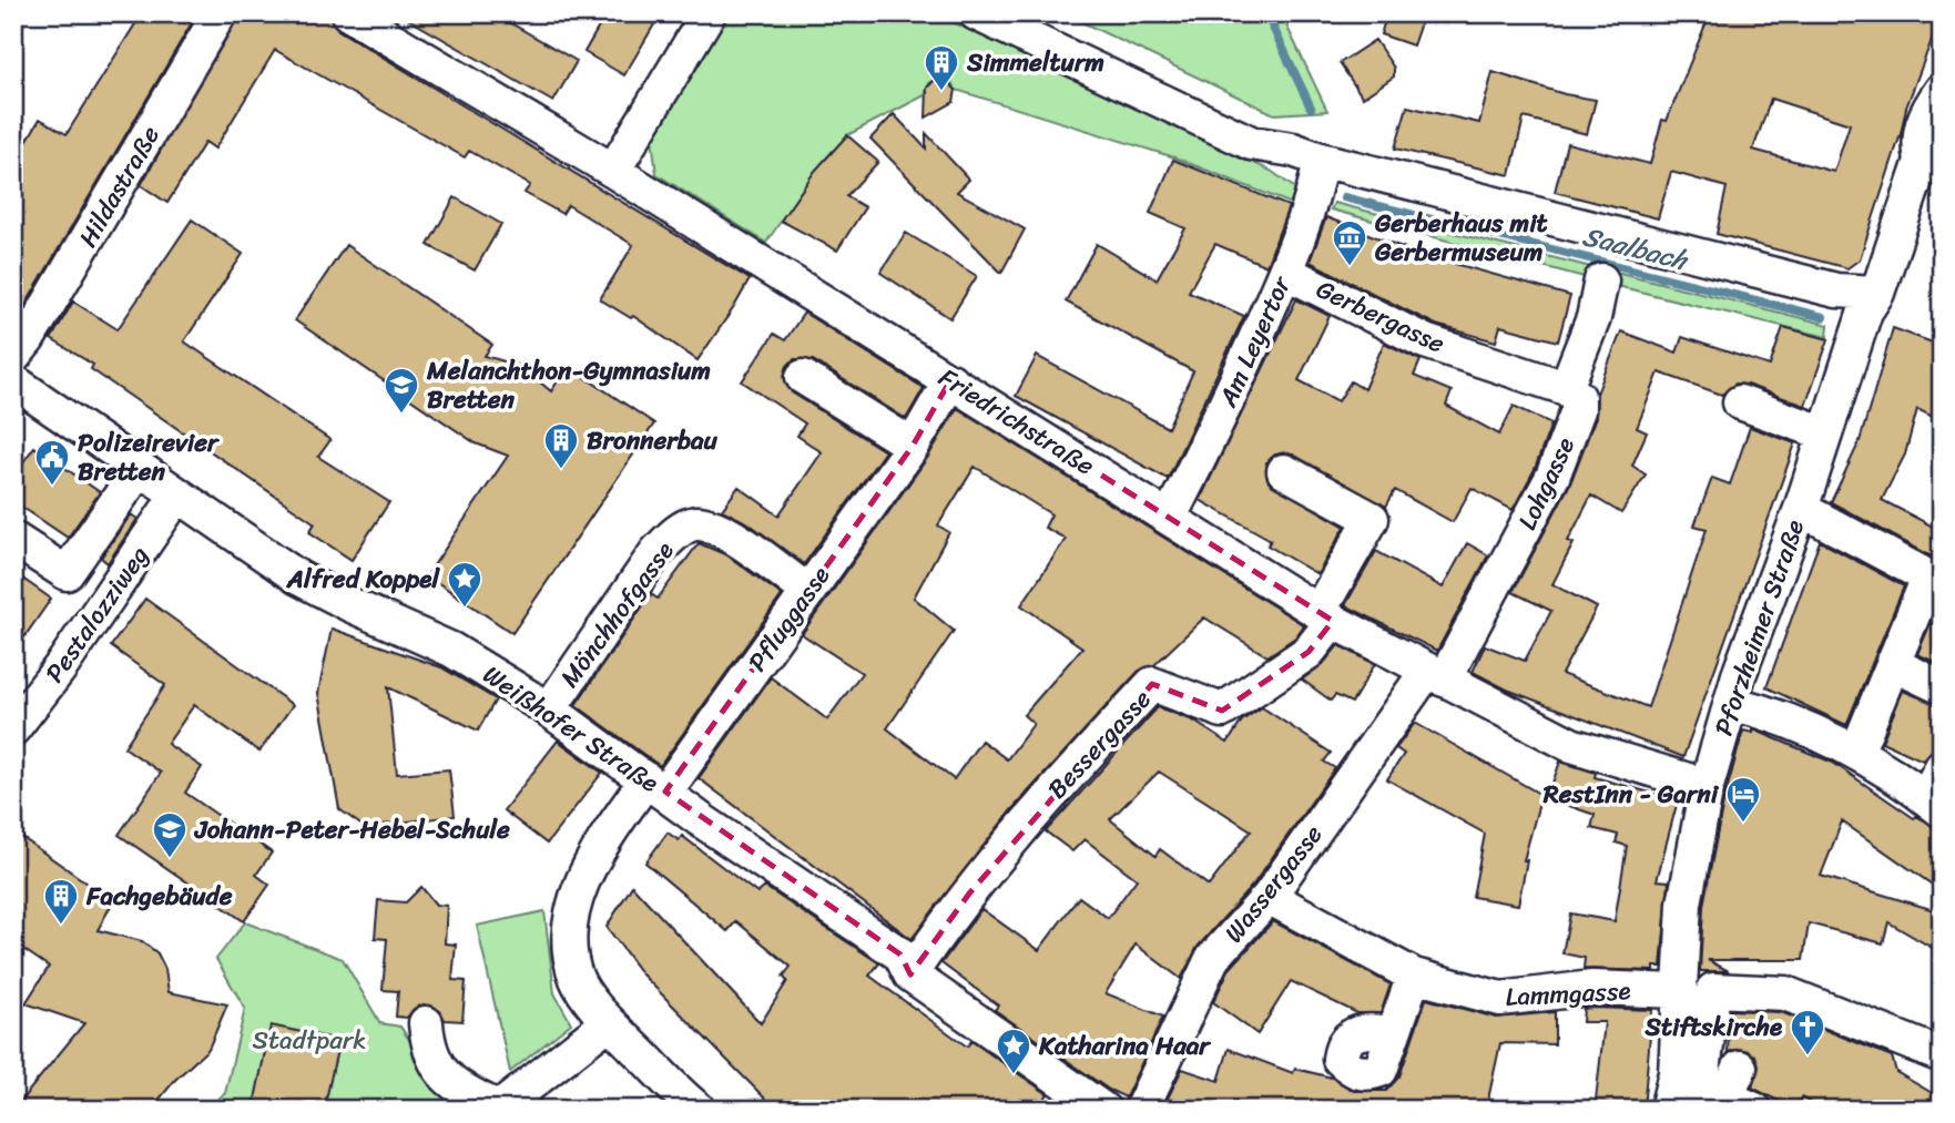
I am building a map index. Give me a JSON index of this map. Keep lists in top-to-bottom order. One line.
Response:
{"streets":{"street":["Hildastraße","Gerbergasse","Am Leyertor","Friedrichstraße","Lohgasse","Pestalozziweg","Mönchhofgasse","Pfluggasse","Pforzheimer Straße","Weißhofer Straße","Bessergasse","Wassergasse","Lammgasse"]},"crossings":[["Hildastraße","Weißhofer Straße"],["Gerbergasse","Am Leyertor"],["Gerbergasse","Lohgasse"],["Am Leyertor","Friedrichstraße"],["Friedrichstraße","Lohgasse"],["Friedrichstraße","Pfluggasse"],["Friedrichstraße","Pforzheimer Straße"],["Friedrichstraße","Bessergasse"],["Friedrichstraße","Wassergasse"],["Lohgasse","Wassergasse"],["Pestalozziweg","Weißhofer Straße"],["Mönchhofgasse","Pfluggasse"],["Mönchhofgasse","Weißhofer Straße"],["Pfluggasse","Weißhofer Straße"],["Pforzheimer Straße","Lammgasse"],["Weißhofer Straße","Bessergasse"],["Wassergasse","Lammgasse"]],"water":["Saalbach"],"parks":["Stadtpark"],"places":{"building":["Simmelturm","Bronnerbau","Fachgebäude"],"museum":["Gerberhaus mit Gerbermuseum"],"school or university":["Melanchthon-Gymnasium Bretten","Johann-Peter-Hebel-Schule"],"public building":["Polizeirevier Bretten"],"place":["Alfred Koppel","Katharina Haar"],"hotel":["RestInn - Garni"],"church":["Stiftskirche"]}}
